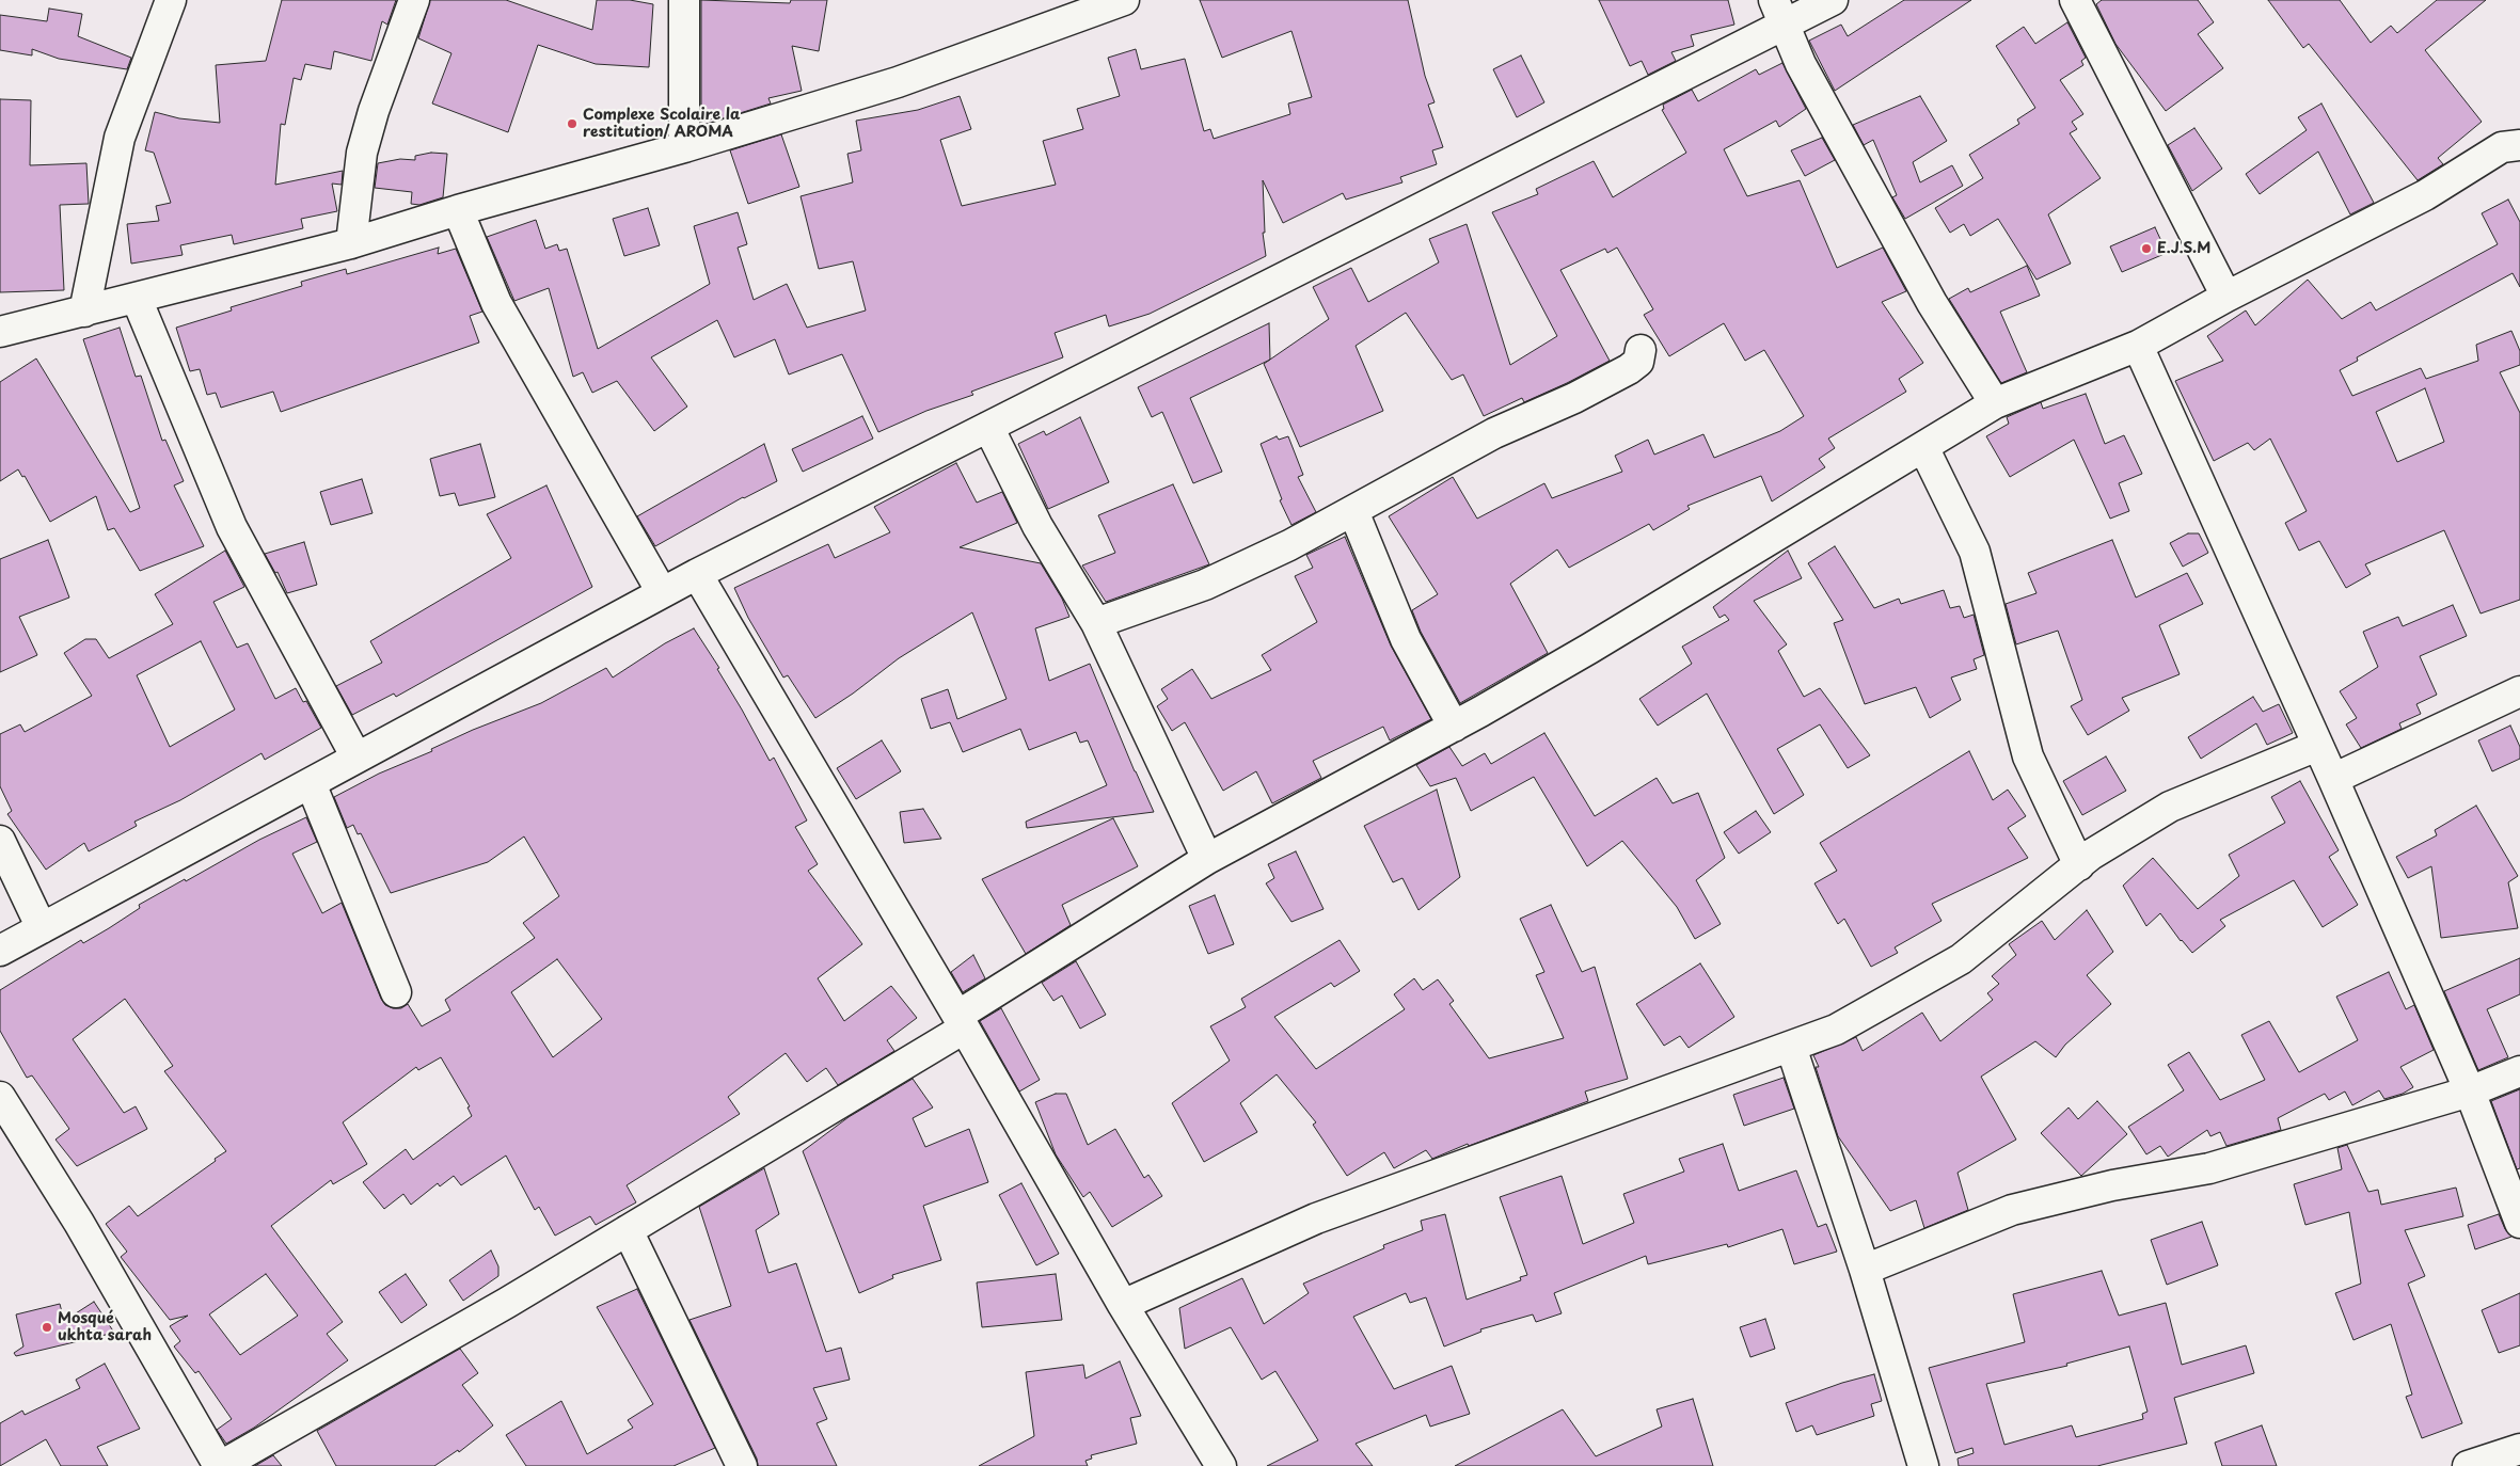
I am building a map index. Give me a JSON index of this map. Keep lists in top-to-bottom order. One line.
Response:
{"places":["Complexe Scolaire la restitution/ AROMA","E.J.S.M","Mosqué ukhta sarah"]}
